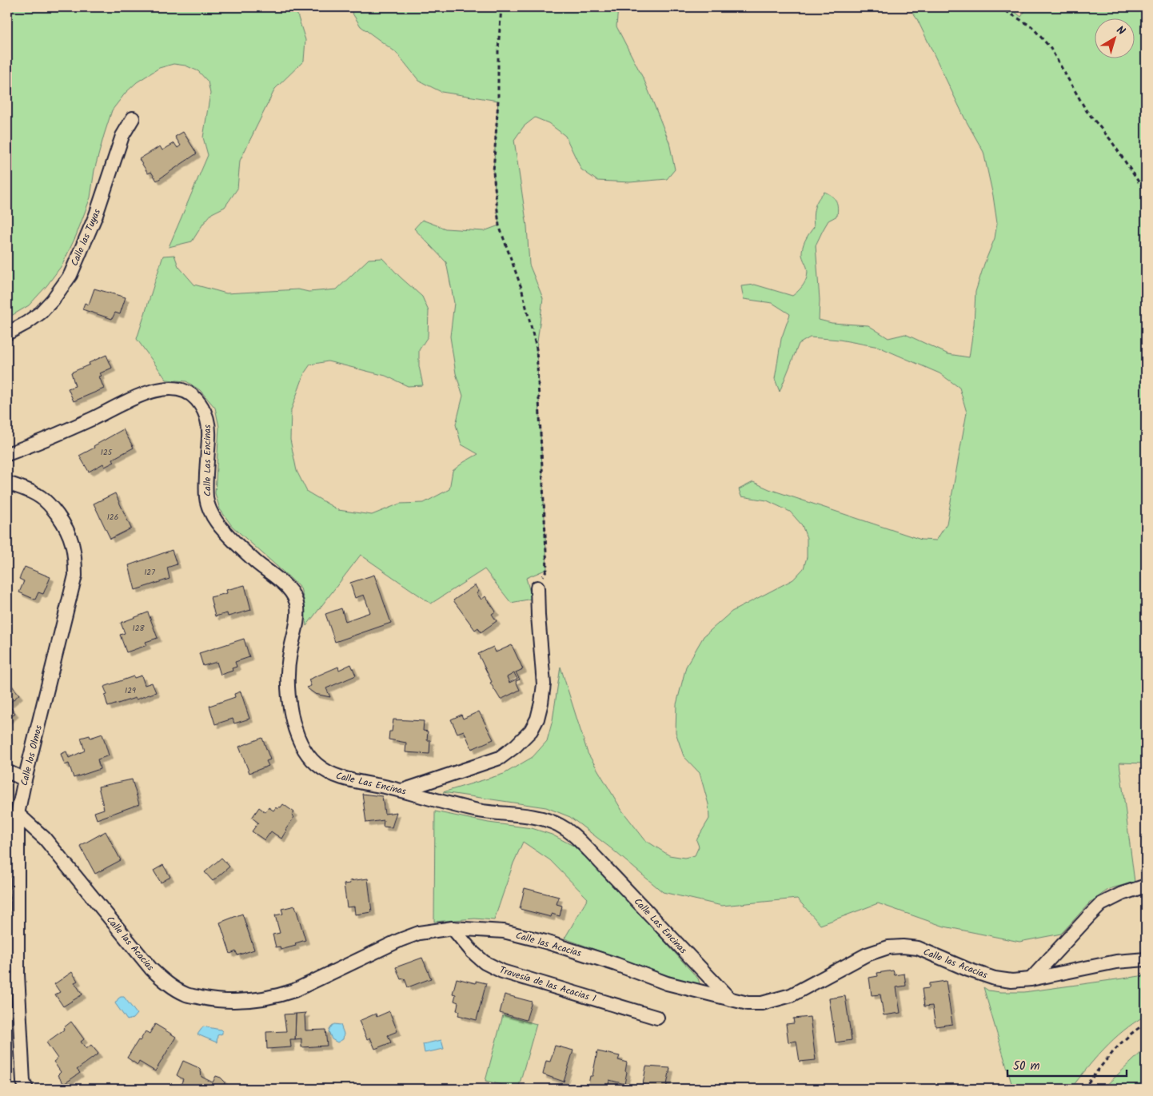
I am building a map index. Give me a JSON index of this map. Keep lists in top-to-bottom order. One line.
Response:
{"streets":{"street":["Calle las Tuyas","Calle Las Encinas","Calle los Olmos","Calle las Acacias","Travesía de las Acacias 1"]},"crossings":[["Calle Las Encinas","Calle las Acacias"],["Calle los Olmos","Calle las Acacias"],["Calle las Acacias","Travesía de las Acacias 1"]],"house_numbers":["125","126","127","128","129"],"scale_bar":"50 m","north":"top right"}
